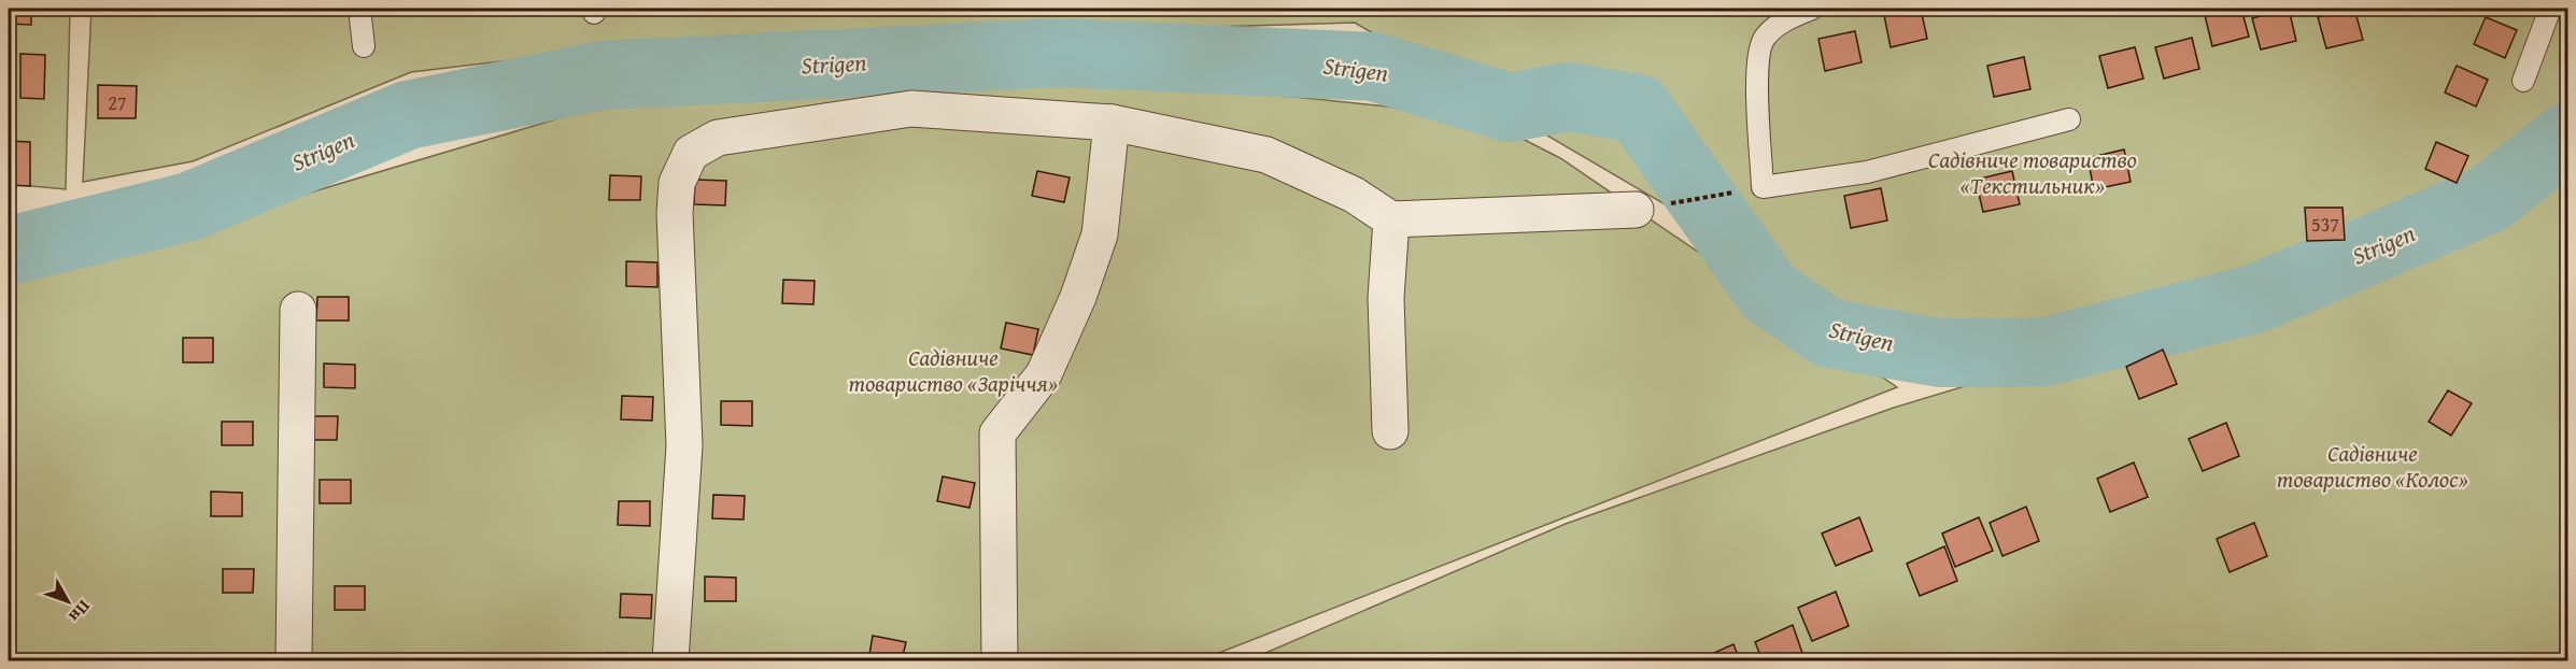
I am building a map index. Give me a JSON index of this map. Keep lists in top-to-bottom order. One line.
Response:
{"water":["Strigen"],"parks":["Садівниче товариство «Текстильник»","Садівниче товариство «Заріччя»","Садівниче товариство «Колос»"],"house_numbers":["27","537"],"north":"bottom right"}
